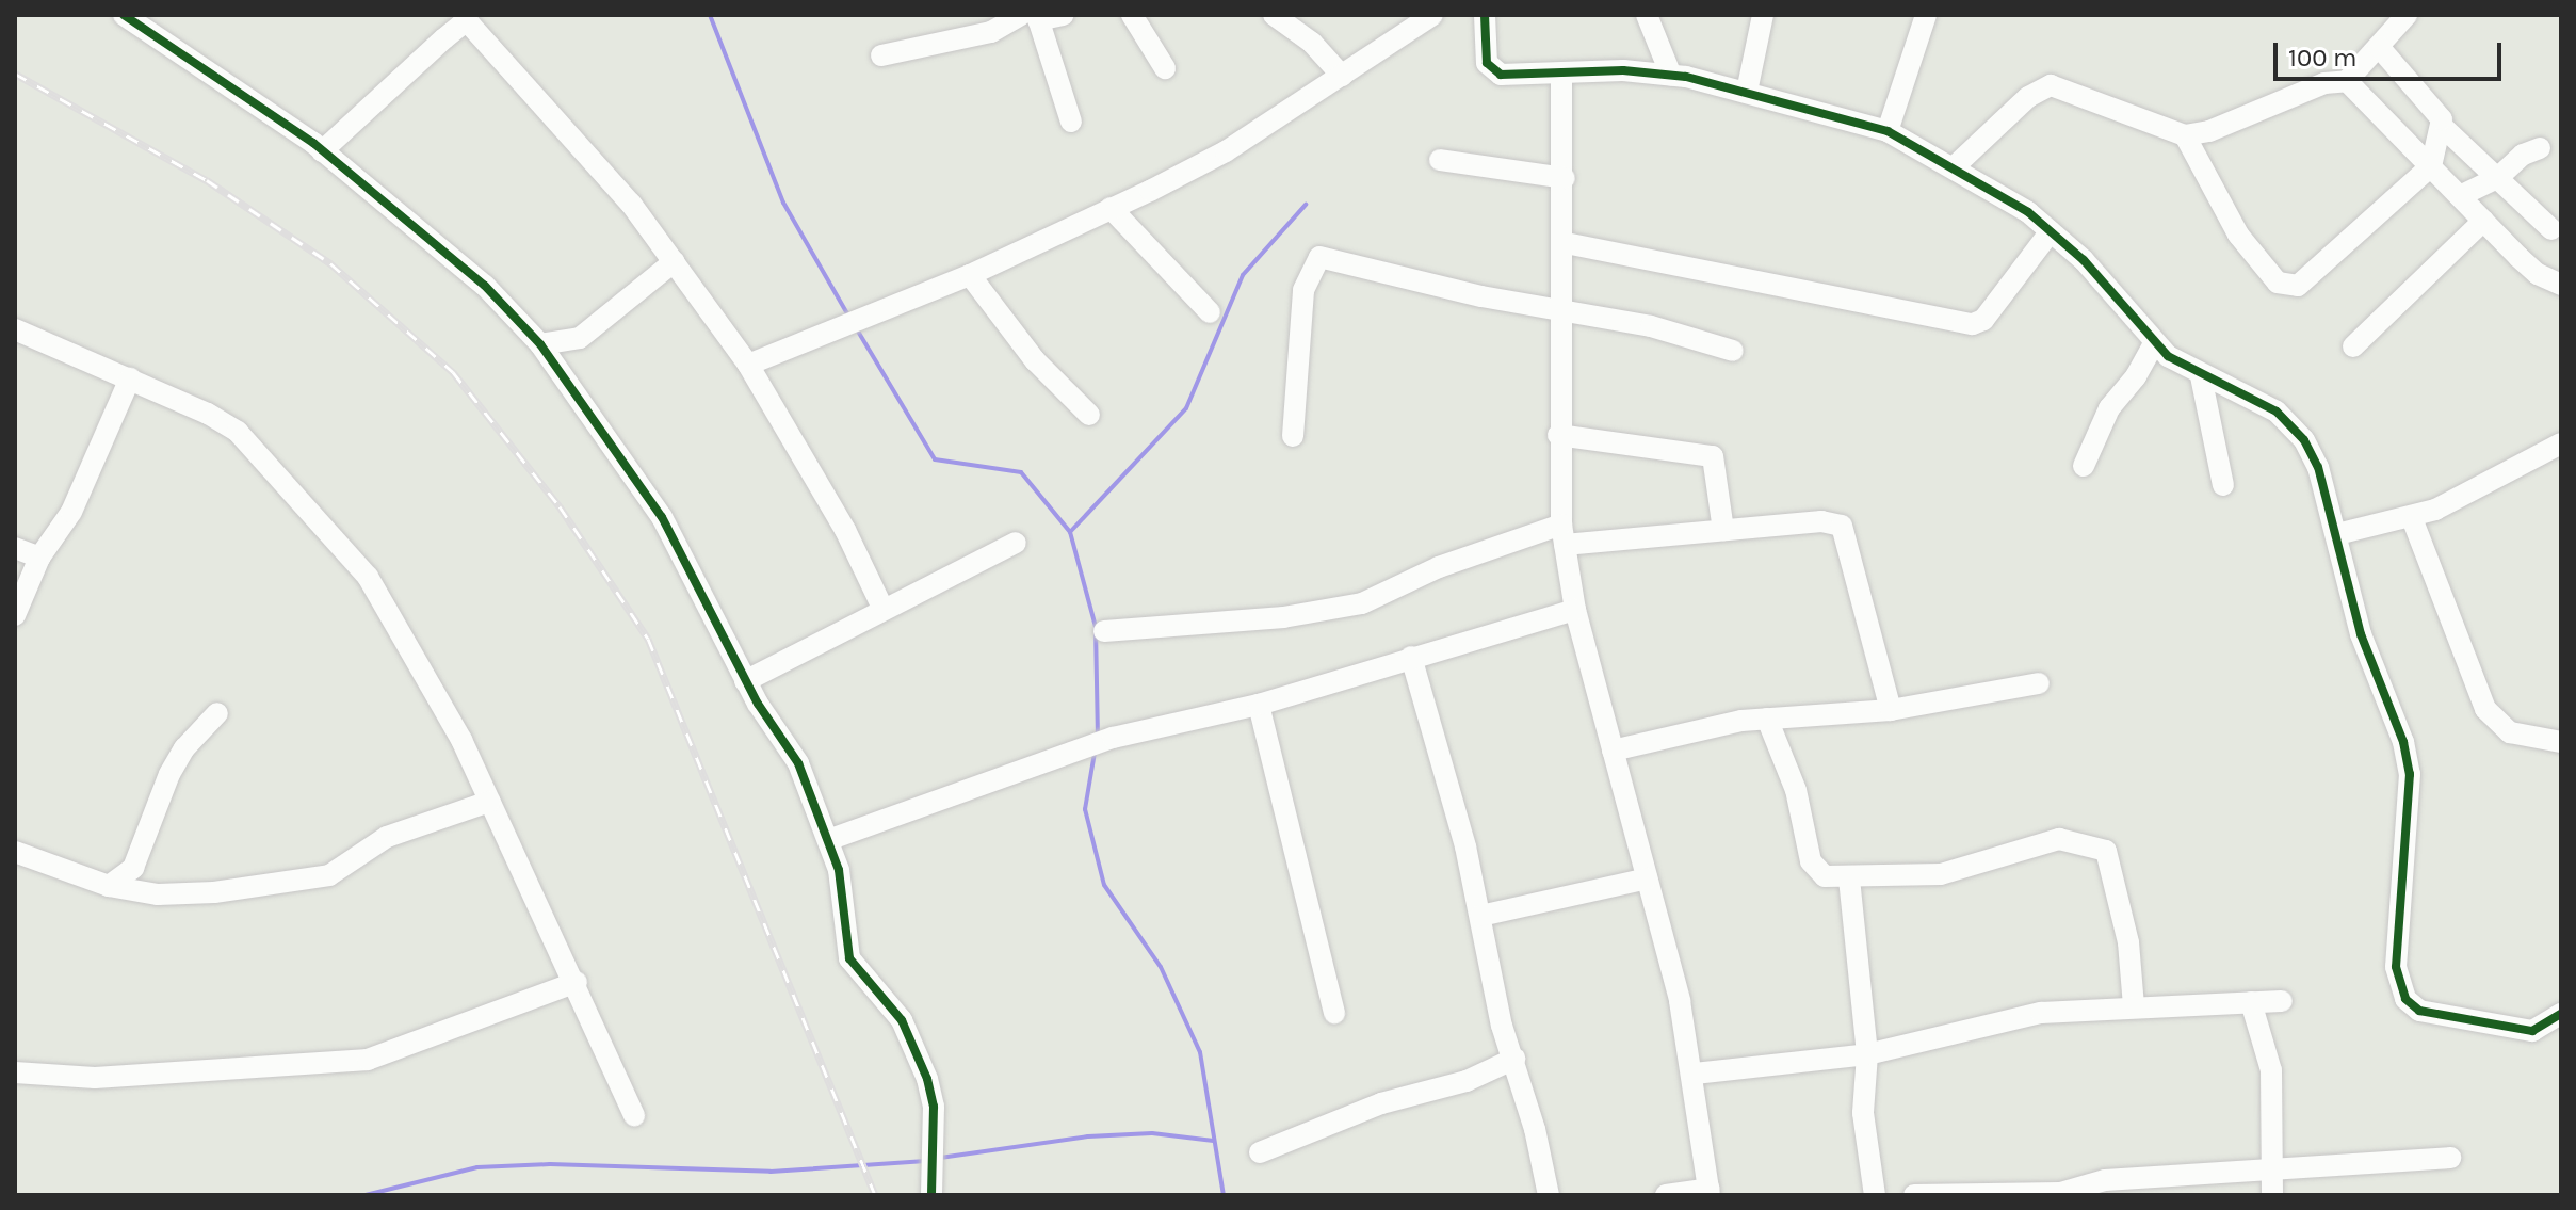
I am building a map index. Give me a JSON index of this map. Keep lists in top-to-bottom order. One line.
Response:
{"scale_bar":"100 m"}
